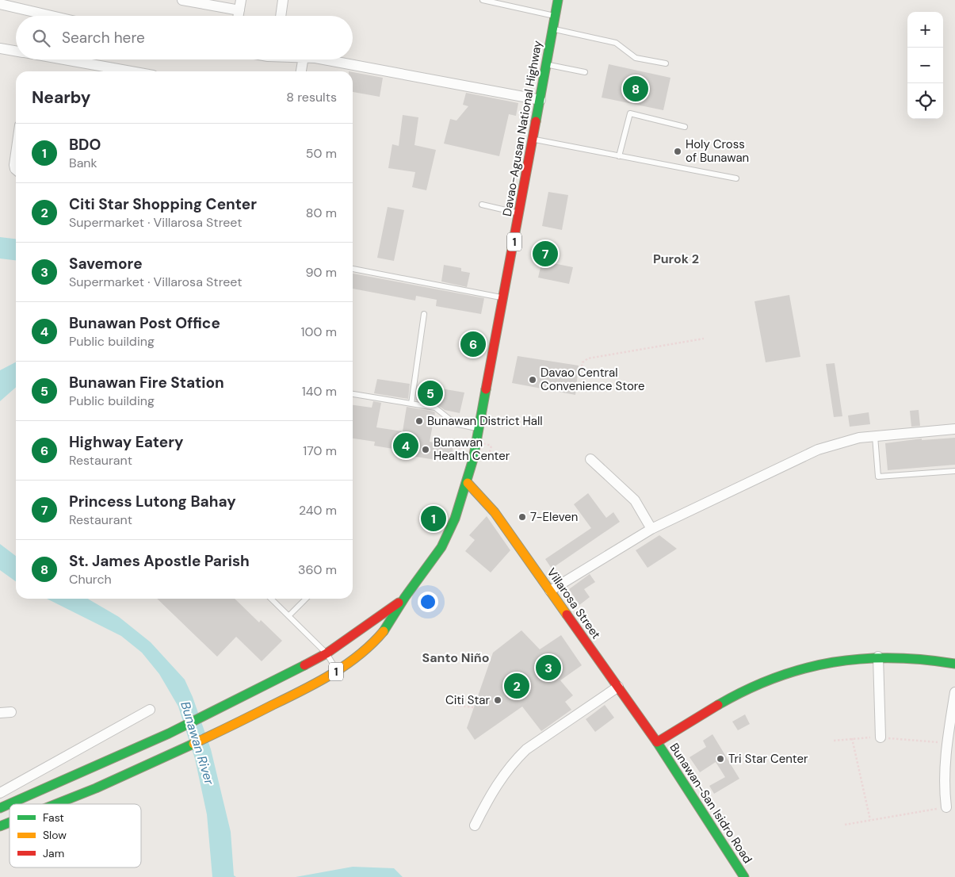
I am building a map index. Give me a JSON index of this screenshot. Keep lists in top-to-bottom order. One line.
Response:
{"streets":{"main road":["Davao-Agusan National Highway","1","Villarosa Street","Bunawan-San Isidro Road"]},"crossings":[["Davao-Agusan National Highway","Villarosa Street"],["Villarosa Street","Bunawan-San Isidro Road"]],"districts":["Purok 2","Santo Niño"],"water":["Bunawan River"],"places":["Holy Cross of Bunawan","Davao Central Convenience Store","Bunawan District Hall","Bunawan Health Center","7-Eleven","Citi Star","Tri Star Center"],"legend":["Fast","Slow","Jam"],"page":{"map_buttons":["+","−"],"search":"Search here","heading":["Nearby","8 results"],"pins":["8","7","6","5","4","1","3","2"],"list":[{"mark":"1","name":"BDO","note":"Bank","value":"50 m"},{"mark":"2","name":"Citi Star Shopping Center","note":"Supermarket · Villarosa Street","value":"80 m"},{"mark":"3","name":"Savemore","note":"Supermarket · Villarosa Street","value":"90 m"},{"mark":"4","name":"Bunawan Post Office","note":"Public building","value":"100 m"},{"mark":"5","name":"Bunawan Fire Station","note":"Public building","value":"140 m"},{"mark":"6","name":"Highway Eatery","note":"Restaurant","value":"170 m"},{"mark":"7","name":"Princess Lutong Bahay","note":"Restaurant","value":"240 m"},{"mark":"8","name":"St. James Apostle Parish","note":"Church","value":"360 m"}]}}
